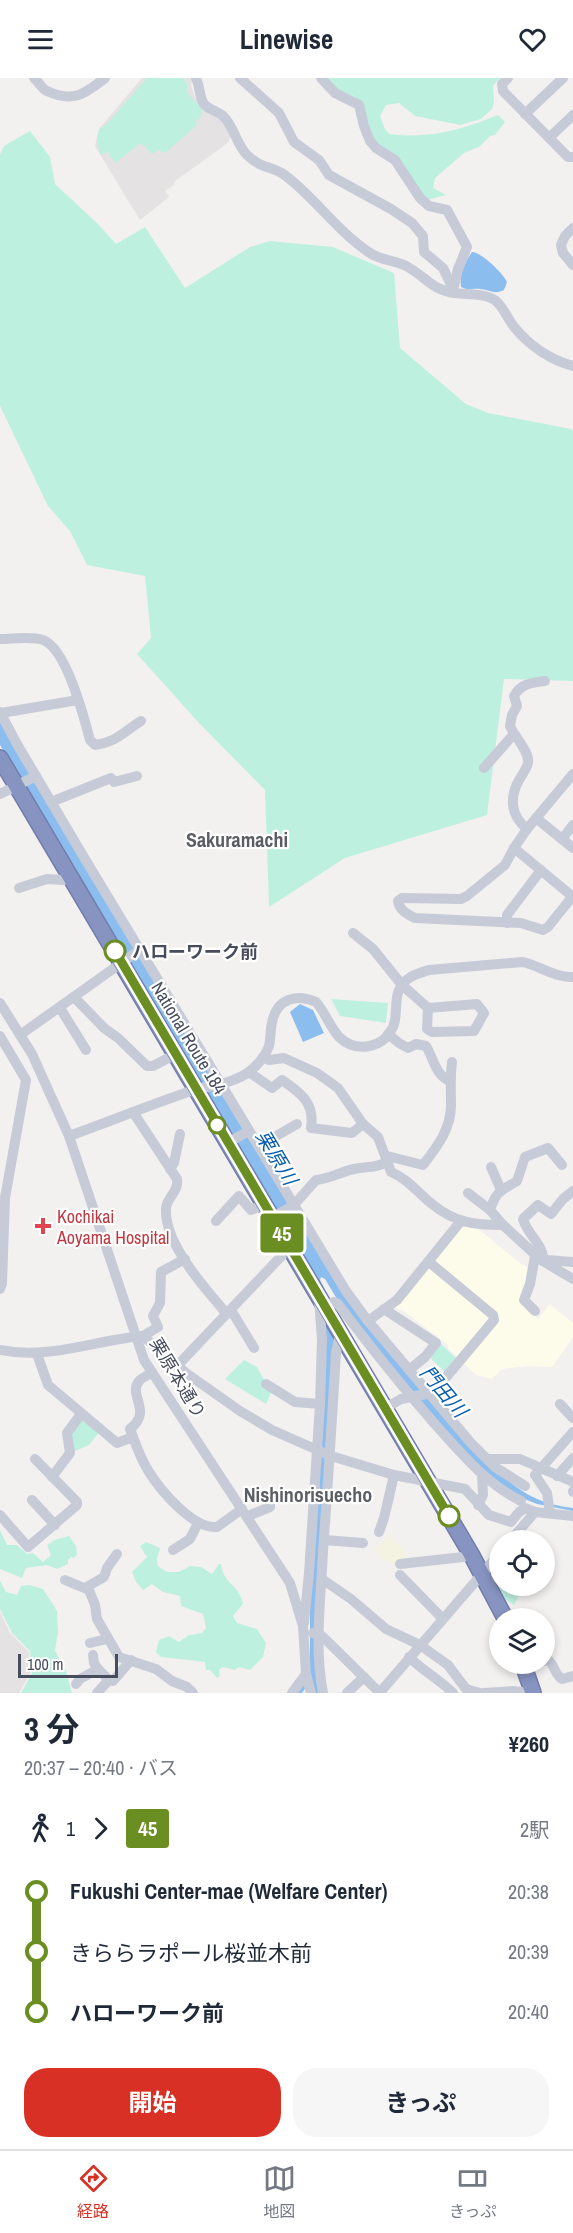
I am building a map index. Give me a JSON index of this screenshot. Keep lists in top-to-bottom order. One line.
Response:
{"streets":{"highway":["National Route 184"],"street":["栗原本通り"]},"districts":["Sakuramachi","Nishinorisuecho"],"water":["栗原川","門田川"],"places":{"other":["ハローワーク前"],"health":["Kochikai Aoyama Hospital"]},"lines":["bus line 45"],"scale_bar":"100 m","page":{"header":"Linewise","on_map":"45","scale":"100 m","heading":["3 分","20:37 – 20:40 · バス","¥260"],"legs":["1","45","2駅"],"list":[{"name":"Fukushi Center-mae (Welfare Center)","value":"20:38"},{"name":"きららラポール桜並木前","value":"20:39"},{"name":"ハローワーク前","value":"20:40"}],"buttons":["開始","きっぷ"],"tabs":["経路","地図","きっぷ"]}}
